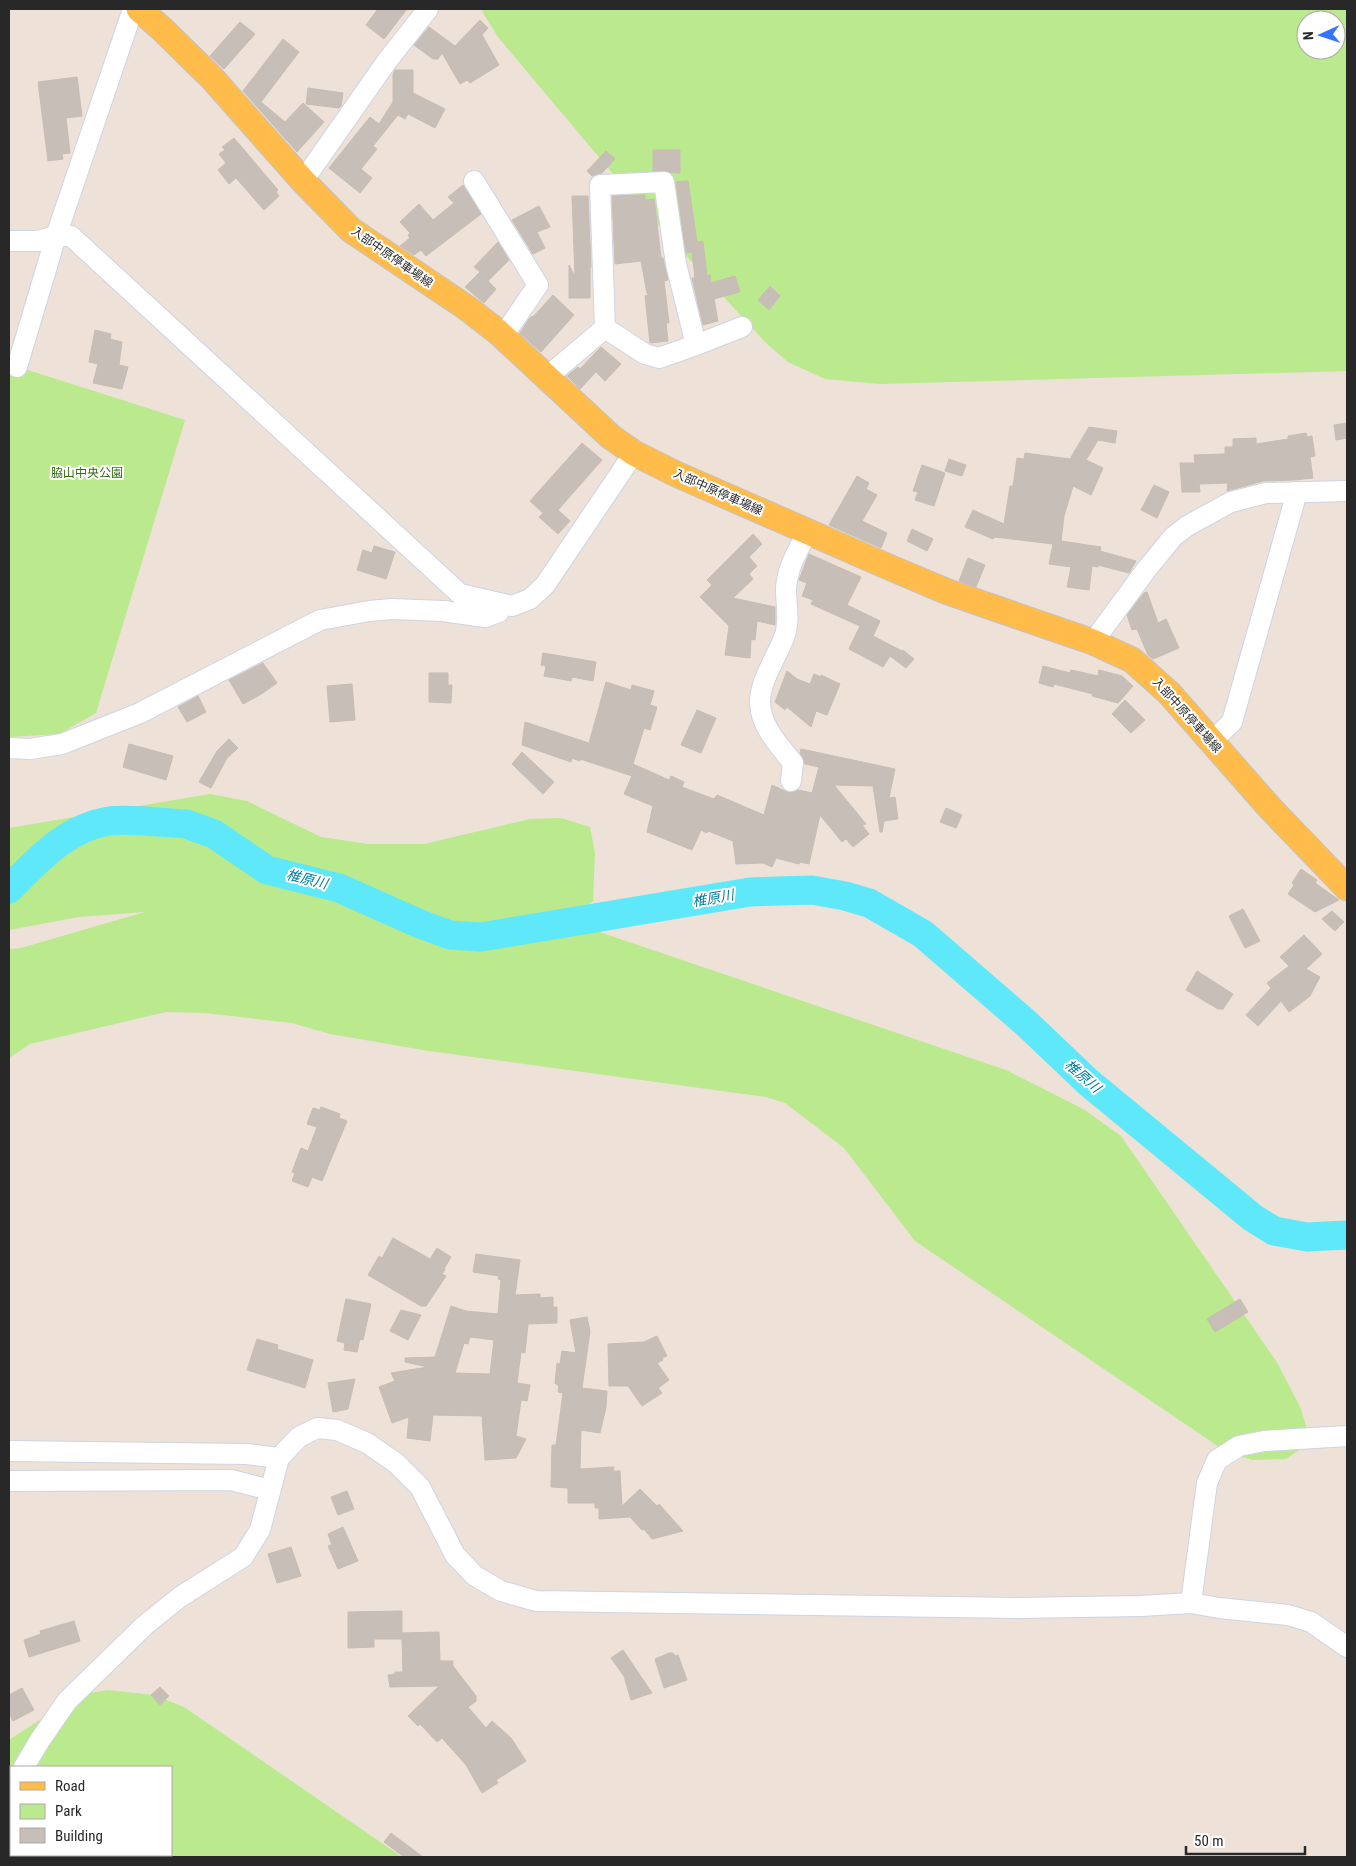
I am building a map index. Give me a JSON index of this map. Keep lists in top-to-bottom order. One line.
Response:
{"streets":{"main road":["入部中原停車場線"]},"water":["椎原川"],"parks":["脇山中央公園"],"legend":["Road","Park","Building"],"scale_bar":"50 m","north":"left"}
